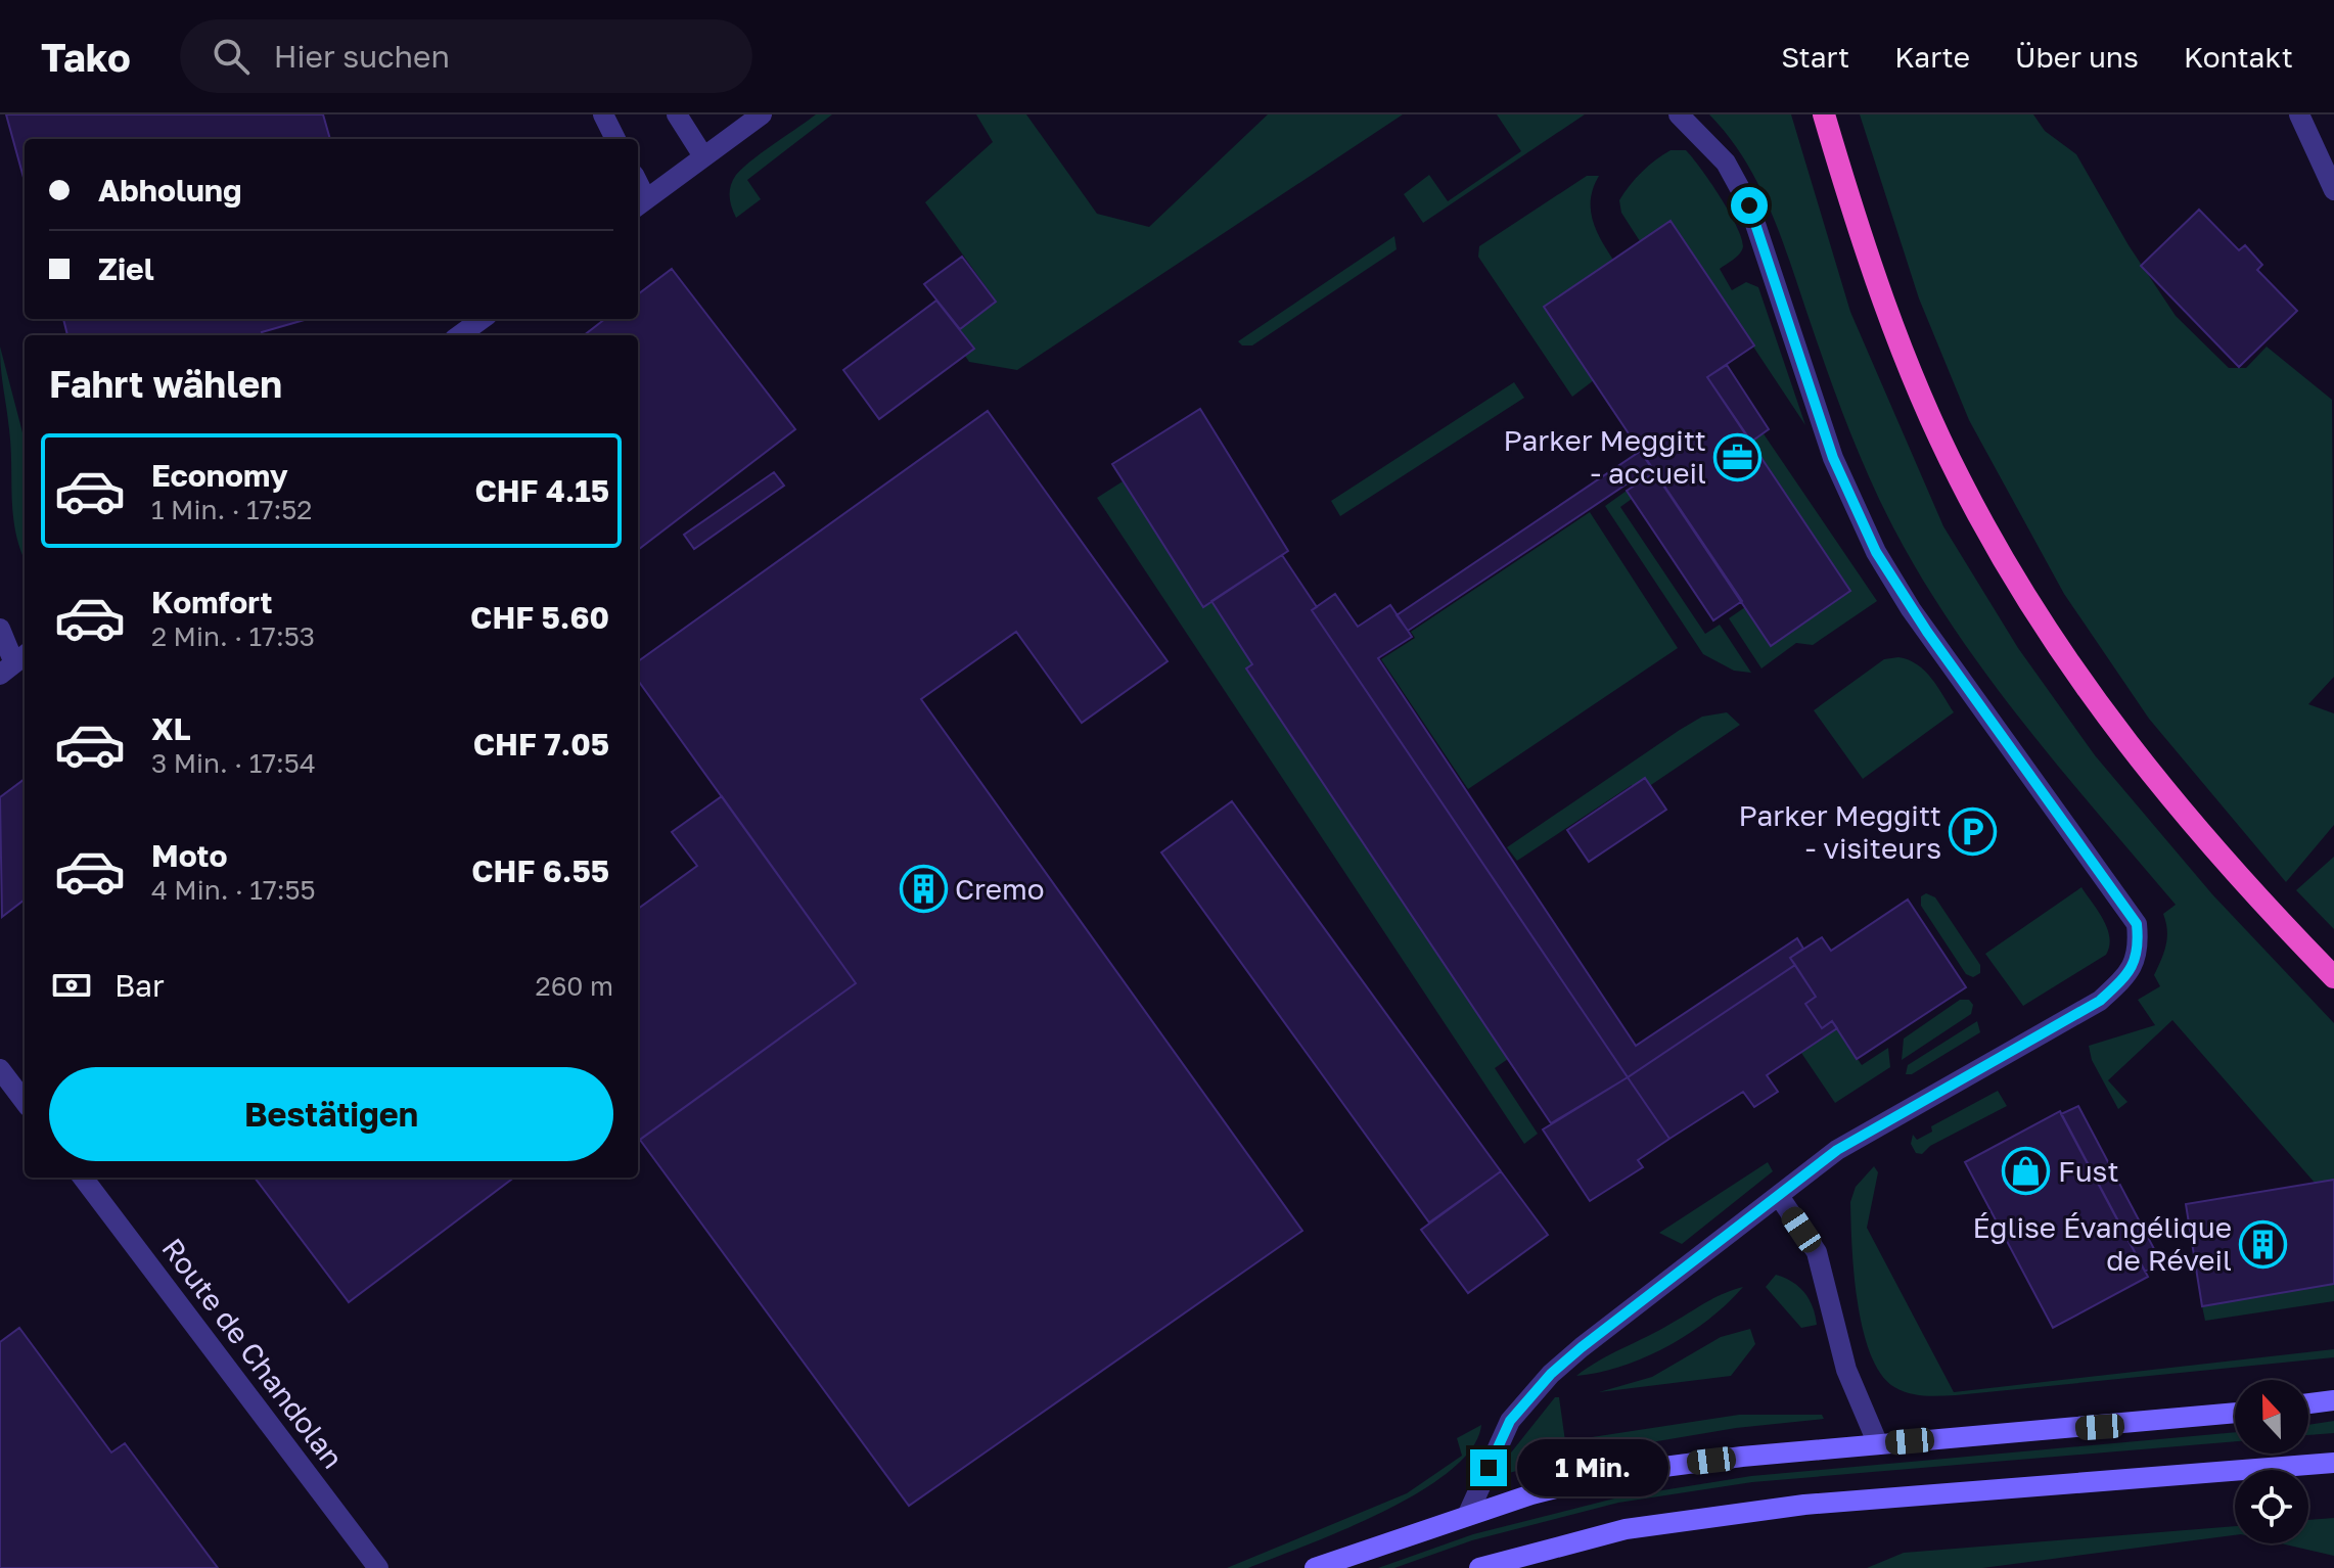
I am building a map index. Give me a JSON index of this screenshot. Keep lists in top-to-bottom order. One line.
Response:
{"streets":{"street":["Route de Chandolan"]},"places":{"office":["Parker Meggitt - accueil"],"parking":["Parker Meggitt - visiteurs"],"building":["Cremo","Église Évangélique de Réveil"],"shop":["Fust"]},"north":"top","page":{"header":"Tako","search":"Hier suchen","nav":["Start","Karte","Über uns","Kontakt"],"banner":["Abholung","Ziel"],"heading":"Fahrt wählen","list":[{"name":"Economy","note":"1 Min. · 17:52","value":"CHF 4.15"},{"name":"Komfort","note":"2 Min. · 17:53","value":"CHF 5.60"},{"name":"XL","note":"3 Min. · 17:54","value":"CHF 7.05"},{"name":"Moto","note":"4 Min. · 17:55","value":"CHF 6.55"}],"pay":["Bar","260 m"],"buttons":"Bestätigen","bubble":"1 Min."}}
